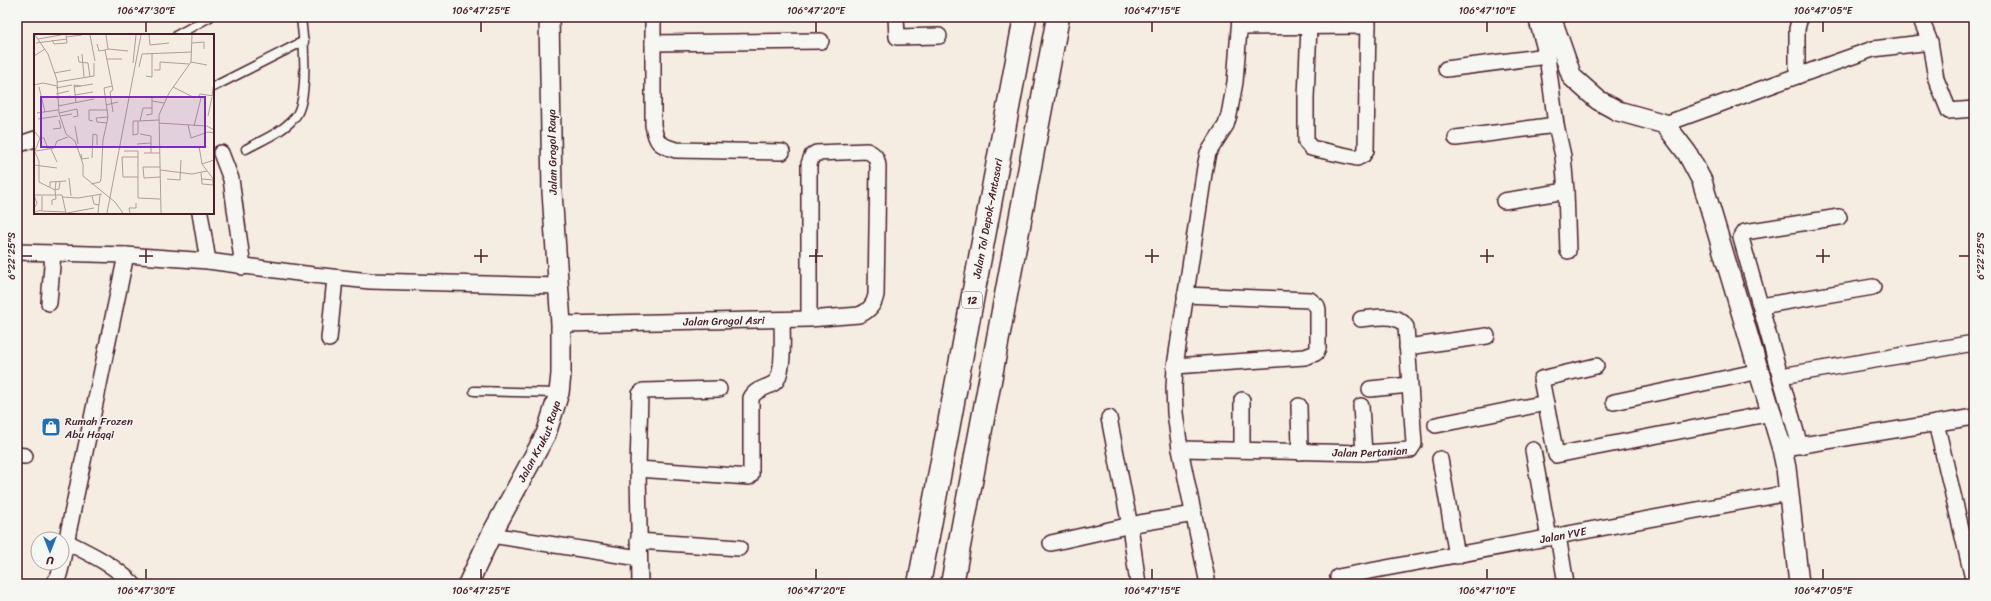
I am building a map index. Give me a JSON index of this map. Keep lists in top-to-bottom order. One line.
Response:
{"streets":{"highway":["Jalan Tol Depok–Antasari","12"],"street":["Jalan Grogol Raya","Jalan Grogol Asri","Jalan Krukut Raya","Jalan Pertanian","Jalan YVE"]},"crossings":[["Jalan Grogol Raya","Jalan Krukut Raya"],["Jalan Grogol Asri","Jalan Krukut Raya"]],"places":{"shop":["Rumah Frozen Abu Haqqi"]},"north":"bottom","coordinates":["106°47'30\"E","106°47'25\"E","106°47'20\"E","106°47'15\"E","106°47'10\"E","106°47'05\"E","6°22'25\"S"]}
